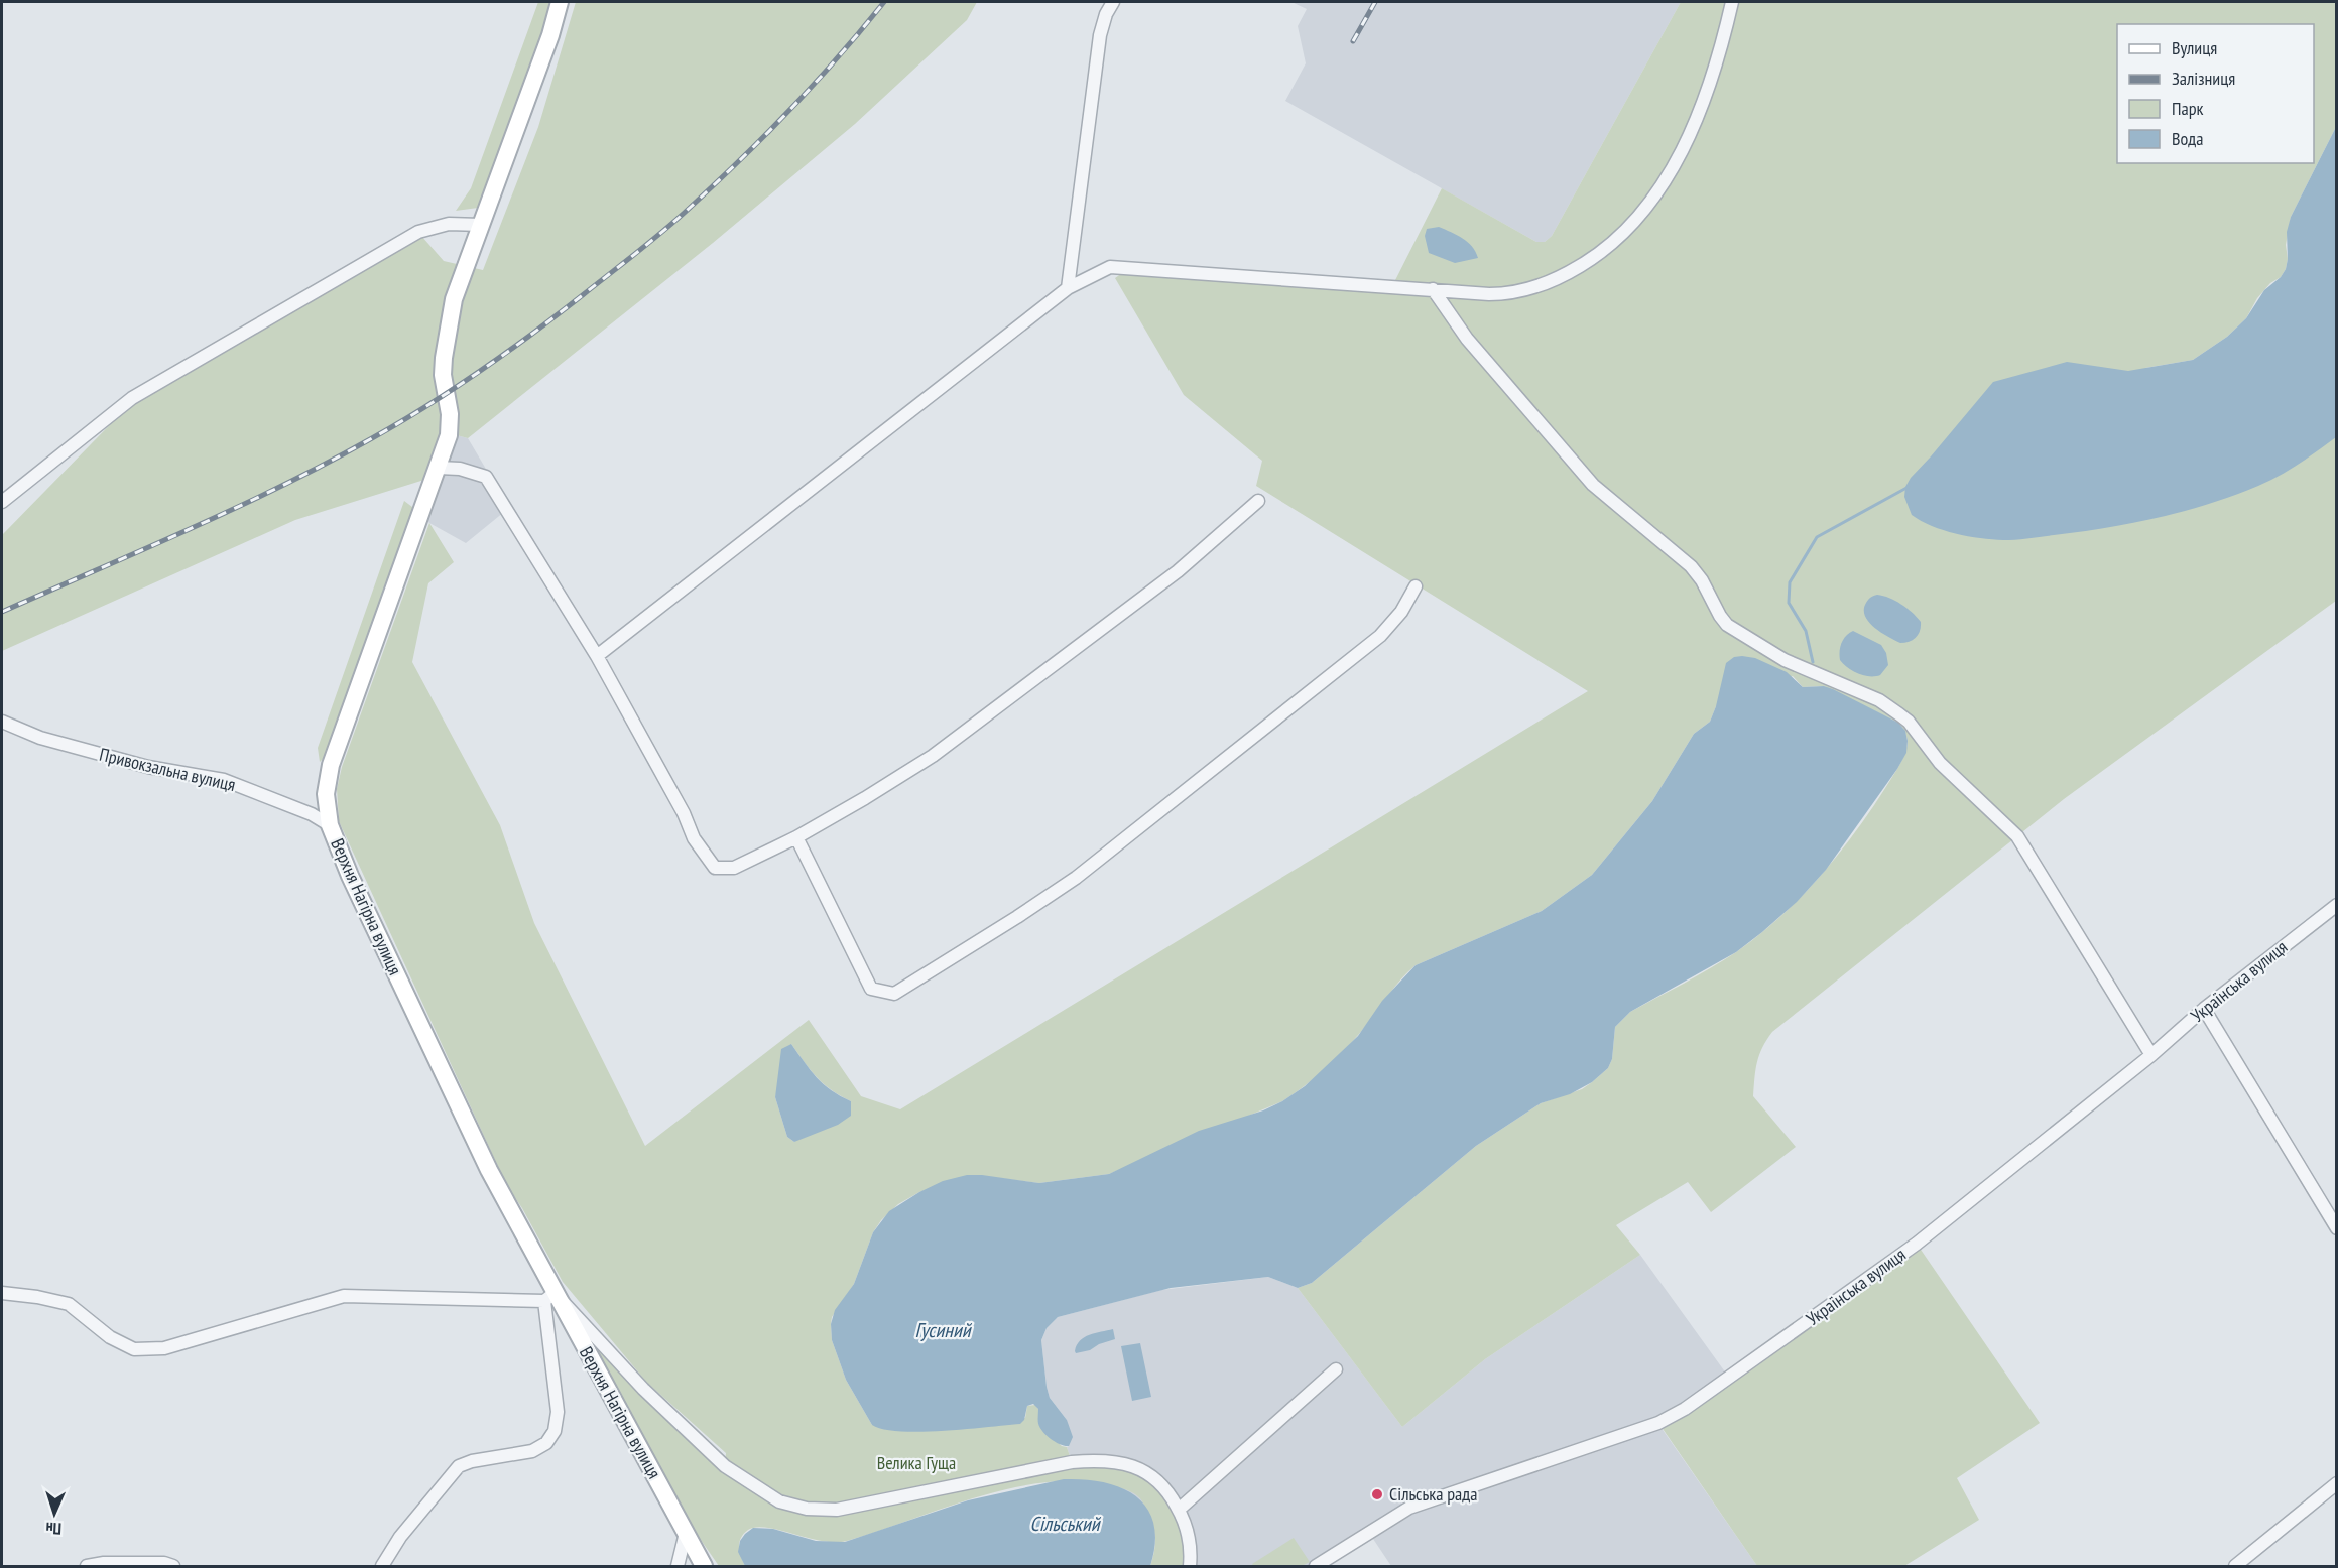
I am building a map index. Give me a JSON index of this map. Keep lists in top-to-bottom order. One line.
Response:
{"streets":{"main road":["Верхня Нагірна вулиця"],"street":["Привокзальна вулиця","Українська вулиця"]},"crossings":[["Привокзальна вулиця","Верхня Нагірна вулиця"]],"water":["Гусиний","Сільський"],"parks":["Велика Гуща"],"places":["Сільська рада"],"legend":["Вулиця","Залізниця","Парк","Вода"],"north":"bottom"}
